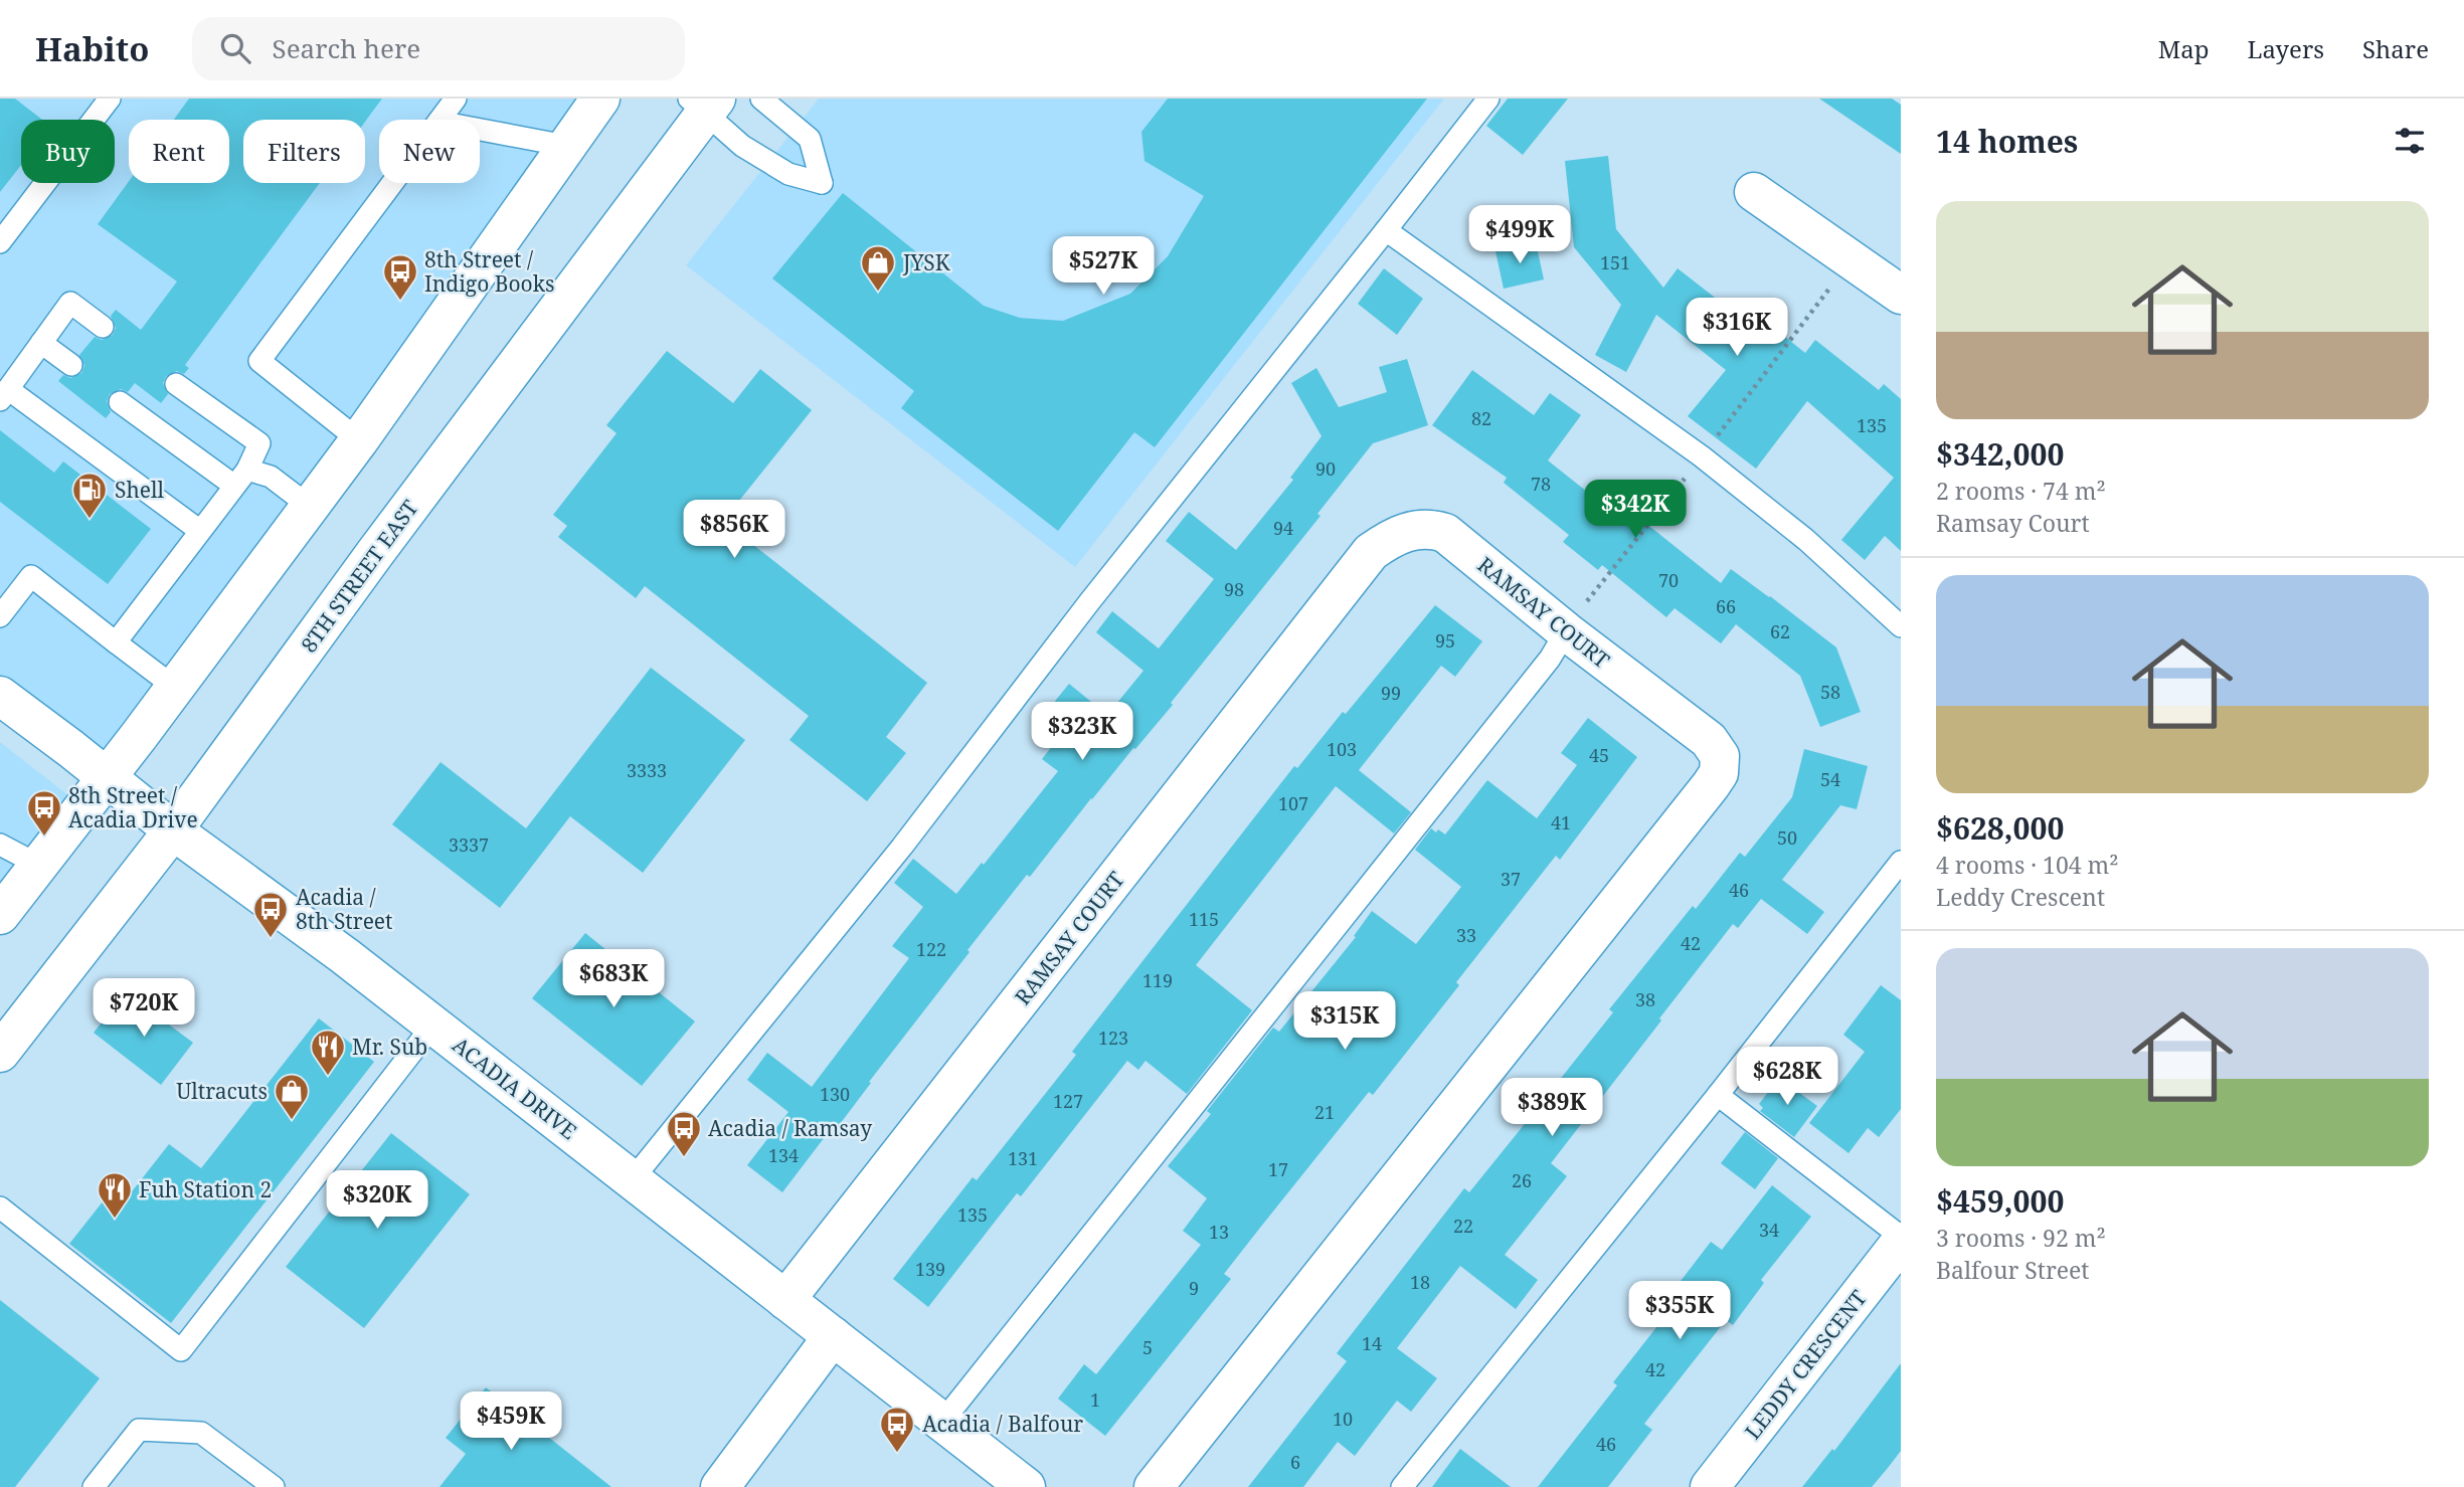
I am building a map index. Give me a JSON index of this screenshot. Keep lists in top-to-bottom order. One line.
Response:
{"streets":{"street":["8TH STREET EAST","RAMSAY COURT","ACADIA DRIVE","LEDDY CRESCENT"]},"crossings":[["8TH STREET EAST","ACADIA DRIVE"],["RAMSAY COURT","ACADIA DRIVE"]],"places":{"shop":["JYSK","Ultracuts"],"bus stop":["8th Street / Indigo Books","8th Street / Acadia Drive","Acadia / 8th Street","Acadia / Ramsay","Acadia / Balfour"],"fuel station":["Shell"],"restaurant":["Mr. Sub","Fuh Station 2"]},"house_numbers":["151","82","135","90","78","94","70","98","66","62","95","58","99","103","45","3333","54","107","41","50","3337","37","46","115","33","42","122","119","38","123","130","127","21","134","131","17","26","135","22","34","13","139","18","9","14","5","42","1","10","46","6"],"page":{"header":"Habito","search":"Search here","nav":["Map","Layers","Share"],"heading":"14 homes","chip":["Buy","Rent","Filters","New"],"list":[{"name":"$342,000","note":"2 rooms · 74 m² · Ramsay Court"},{"name":"$628,000","note":"4 rooms · 104 m² · Leddy Crescent"},{"name":"$459,000","note":"3 rooms · 92 m² · Balfour Street"}],"price":["$499K","$527K","$316K","$342K","$856K","$323K","$683K","$720K","$315K","$628K","$389K","$320K","$355K","$459K"]}}
